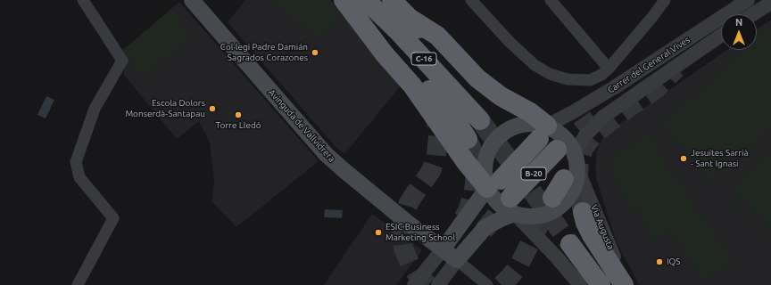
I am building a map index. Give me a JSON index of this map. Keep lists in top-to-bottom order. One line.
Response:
{"streets":{"highway":["C-16","B-20"],"main road":["Avinguda de Vallvidrera"],"street":["Carrer del General Vives","Via Augusta"]},"crossings":[["Carrer del General Vives","B-20"]],"places":["Col·legi Padre Damián Sagrados Corazones","Escola Dolors Monserdà-Santapau","Torre Lledó","Jesuïtes Sarrià - Sant Ignasi","ESIC Business Marketing School","IQS"],"north":"top"}
